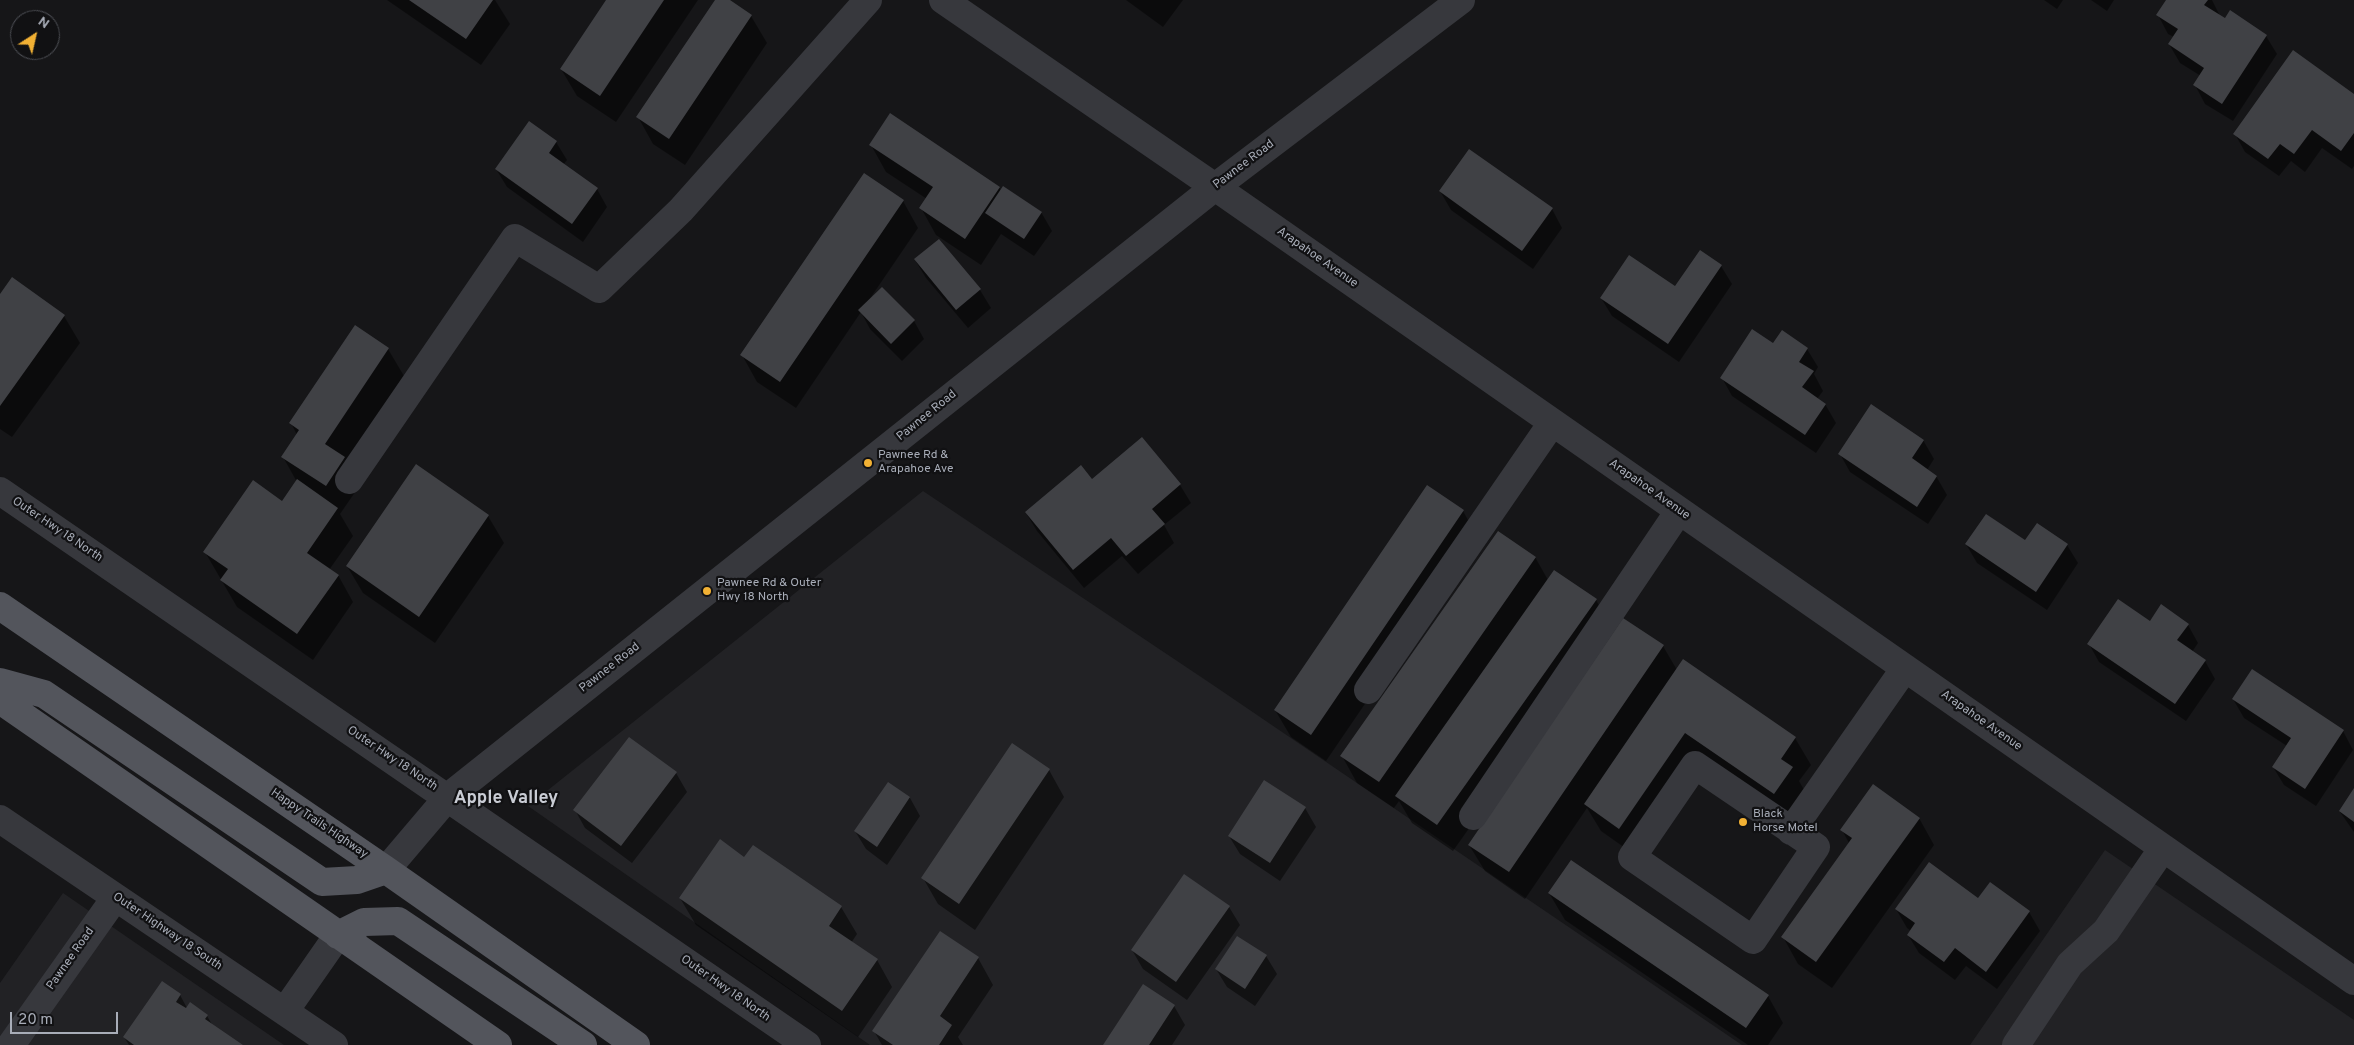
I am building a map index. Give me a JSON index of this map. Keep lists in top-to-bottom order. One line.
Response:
{"streets":{"main road":["Happy Trails Highway"],"street":["Pawnee Road","Arapahoe Avenue","Outer Hwy 18 North","Outer Highway 18 South"]},"crossings":[["Pawnee Road","Arapahoe Avenue"],["Pawnee Road","Outer Hwy 18 North"],["Pawnee Road","Happy Trails Highway"],["Pawnee Road","Outer Highway 18 South"]],"districts":["Apple Valley"],"places":["Pawnee Rd & Arapahoe Ave","Pawnee Rd & Outer Hwy 18 North","Black Horse Motel"],"scale_bar":"20 m","north":"top right"}
